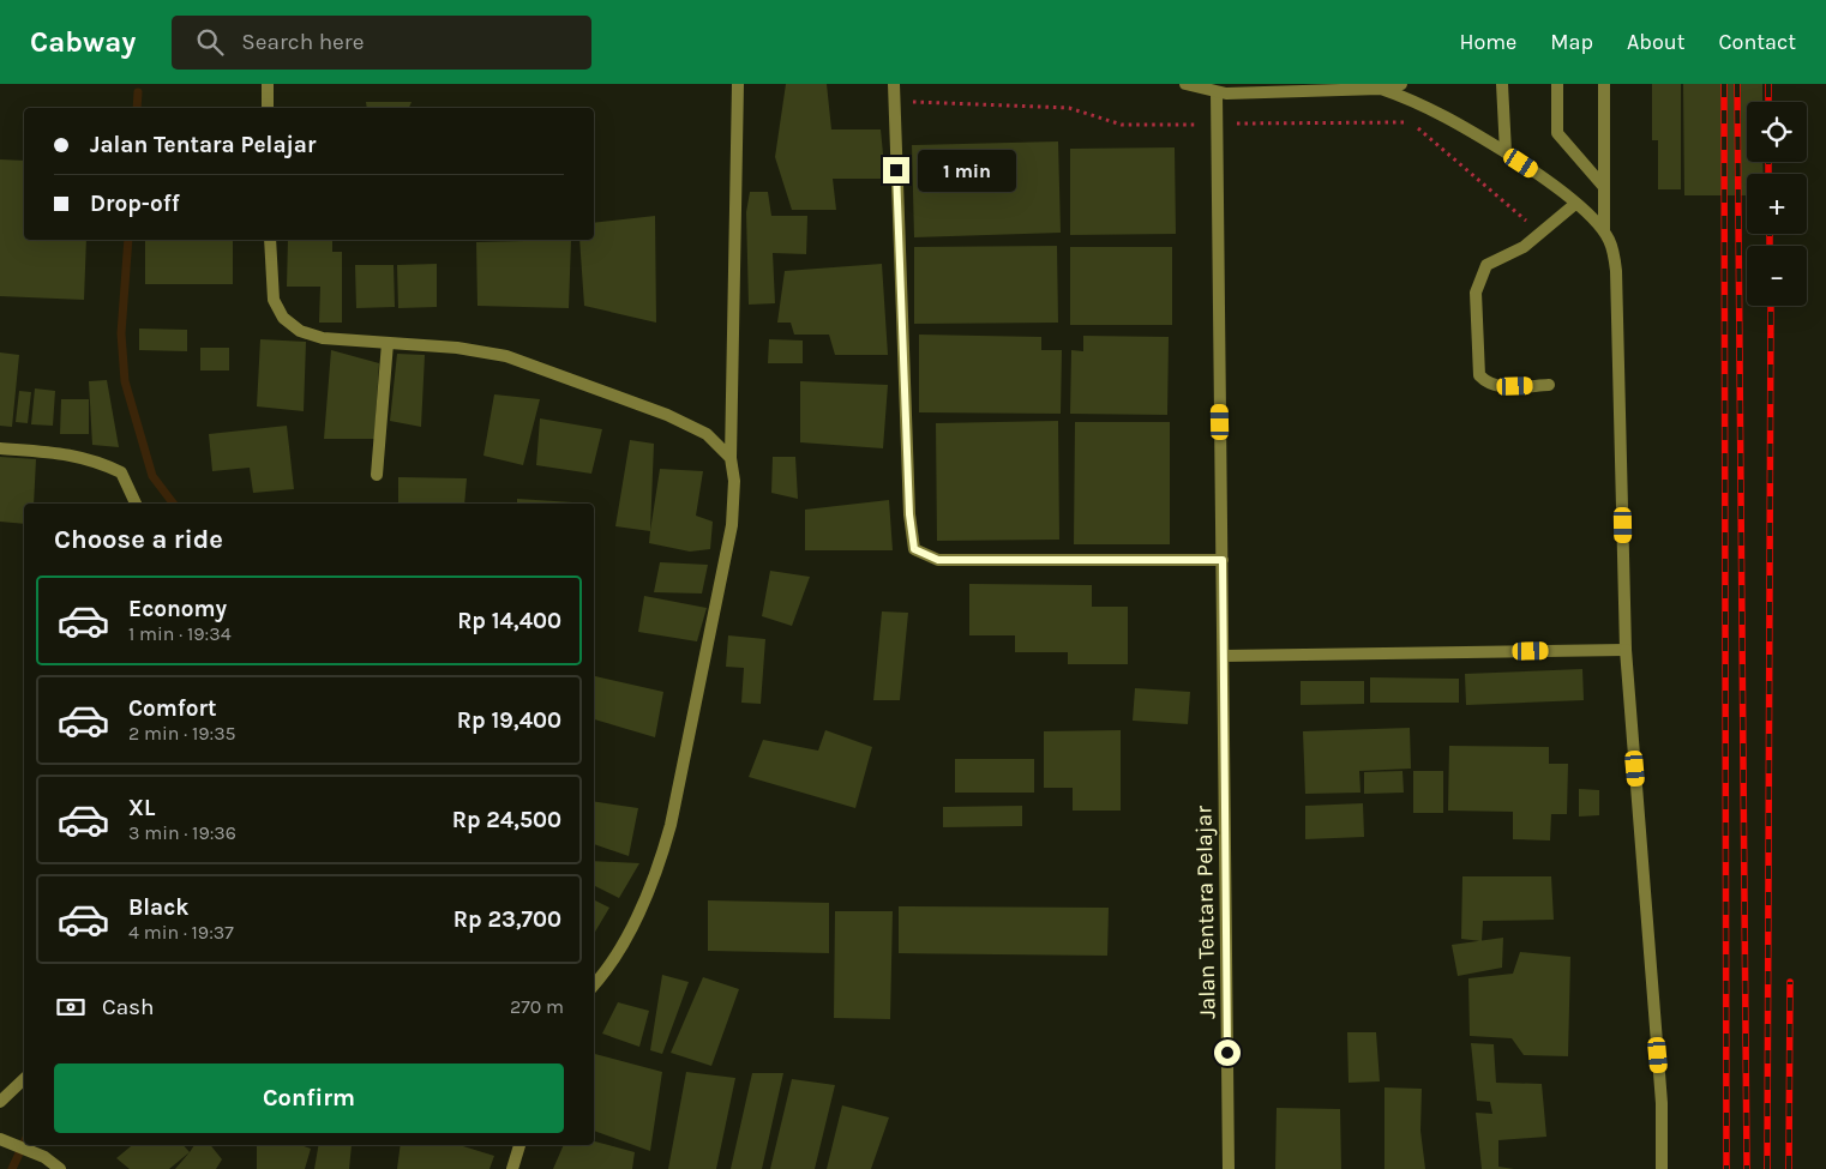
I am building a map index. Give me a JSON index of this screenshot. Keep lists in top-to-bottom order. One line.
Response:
{"streets":{"street":["Jalan Tentara Pelajar"]},"page":{"header":"Cabway","search":"Search here","nav":["Home","Map","About","Contact"],"map_buttons":["+","−"],"banner":["Jalan Tentara Pelajar","Drop-off"],"bubble":"1 min","heading":"Choose a ride","list":[{"name":"Economy","note":"1 min · 19:34","value":"Rp 14,400"},{"name":"Comfort","note":"2 min · 19:35","value":"Rp 19,400"},{"name":"XL","note":"3 min · 19:36","value":"Rp 24,500"},{"name":"Black","note":"4 min · 19:37","value":"Rp 23,700"}],"pay":["Cash","270 m"],"buttons":"Confirm"}}
